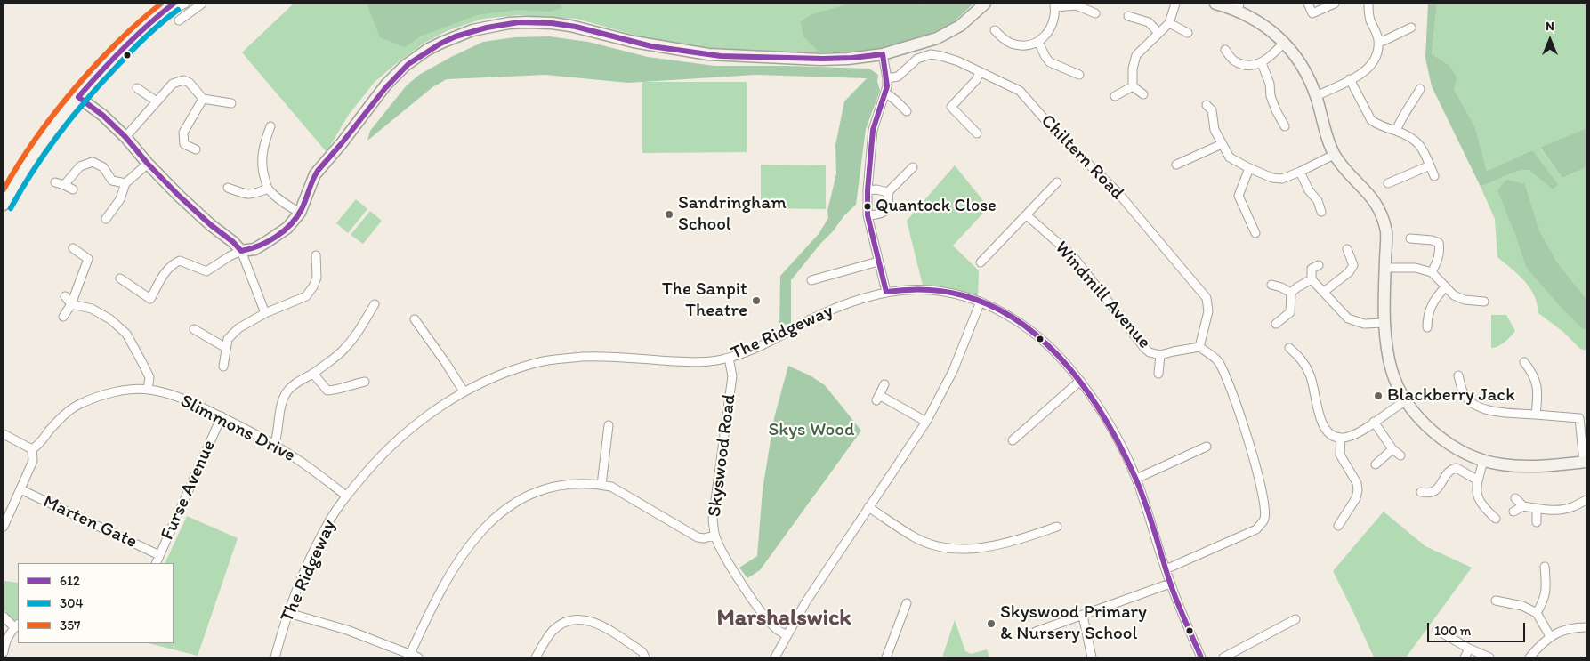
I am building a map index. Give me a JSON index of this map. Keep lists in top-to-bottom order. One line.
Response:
{"streets":{"street":["Chiltern Road","Windmill Avenue","The Ridgeway","Slimmons Drive","Skyswood Road","Furse Avenue","Marten Gate"]},"crossings":[["Chiltern Road","Windmill Avenue"],["The Ridgeway","Slimmons Drive"],["The Ridgeway","Skyswood Road"],["Slimmons Drive","Furse Avenue"],["Furse Avenue","Marten Gate"]],"districts":["Marshalswick"],"parks":["Skys Wood"],"places":["Quantock Close","Sandringham School","The Sanpit Theatre","Blackberry Jack","Skyswood Primary & Nursery School"],"lines":["transit line 612","transit line 357","transit line 304"],"legend":["612","304","357"],"scale_bar":"100 m","north":"top"}
